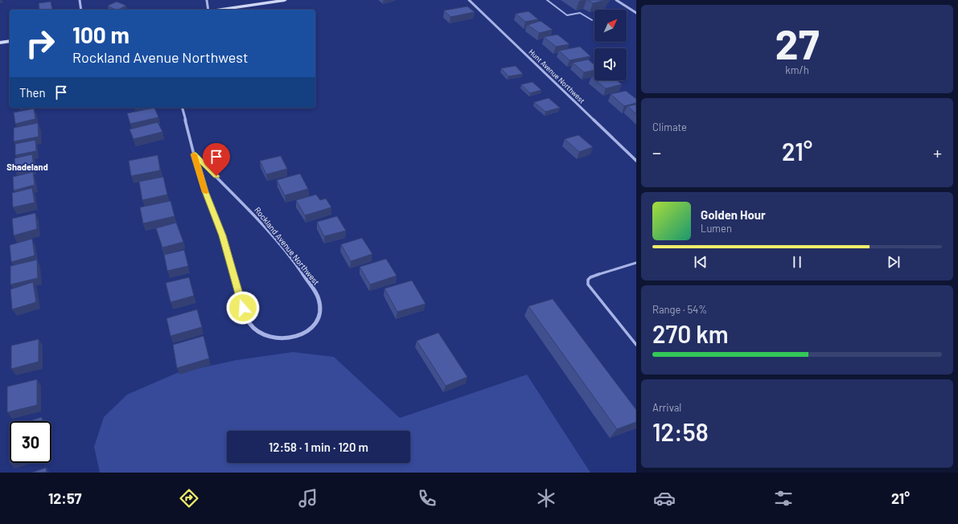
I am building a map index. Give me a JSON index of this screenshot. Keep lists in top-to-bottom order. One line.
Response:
{"streets":{"street":["Hunt Avenue Northwest","Rockland Avenue Northwest"]},"districts":["Shadeland"],"north":"top right","page":{"tile":[["27","km/h"],"Climate",["Range · 54%","270 km"],["Arrival","12:58"]],"turn":["100 m","Rockland Avenue Northwest"],"then":"Then","heat":["−","21°","+"],"song":["Golden Hour","Lumen"],"limit":"30","trip":"12:58 · 1 min · 120 m","tabs":["12:57","21°"]}}
